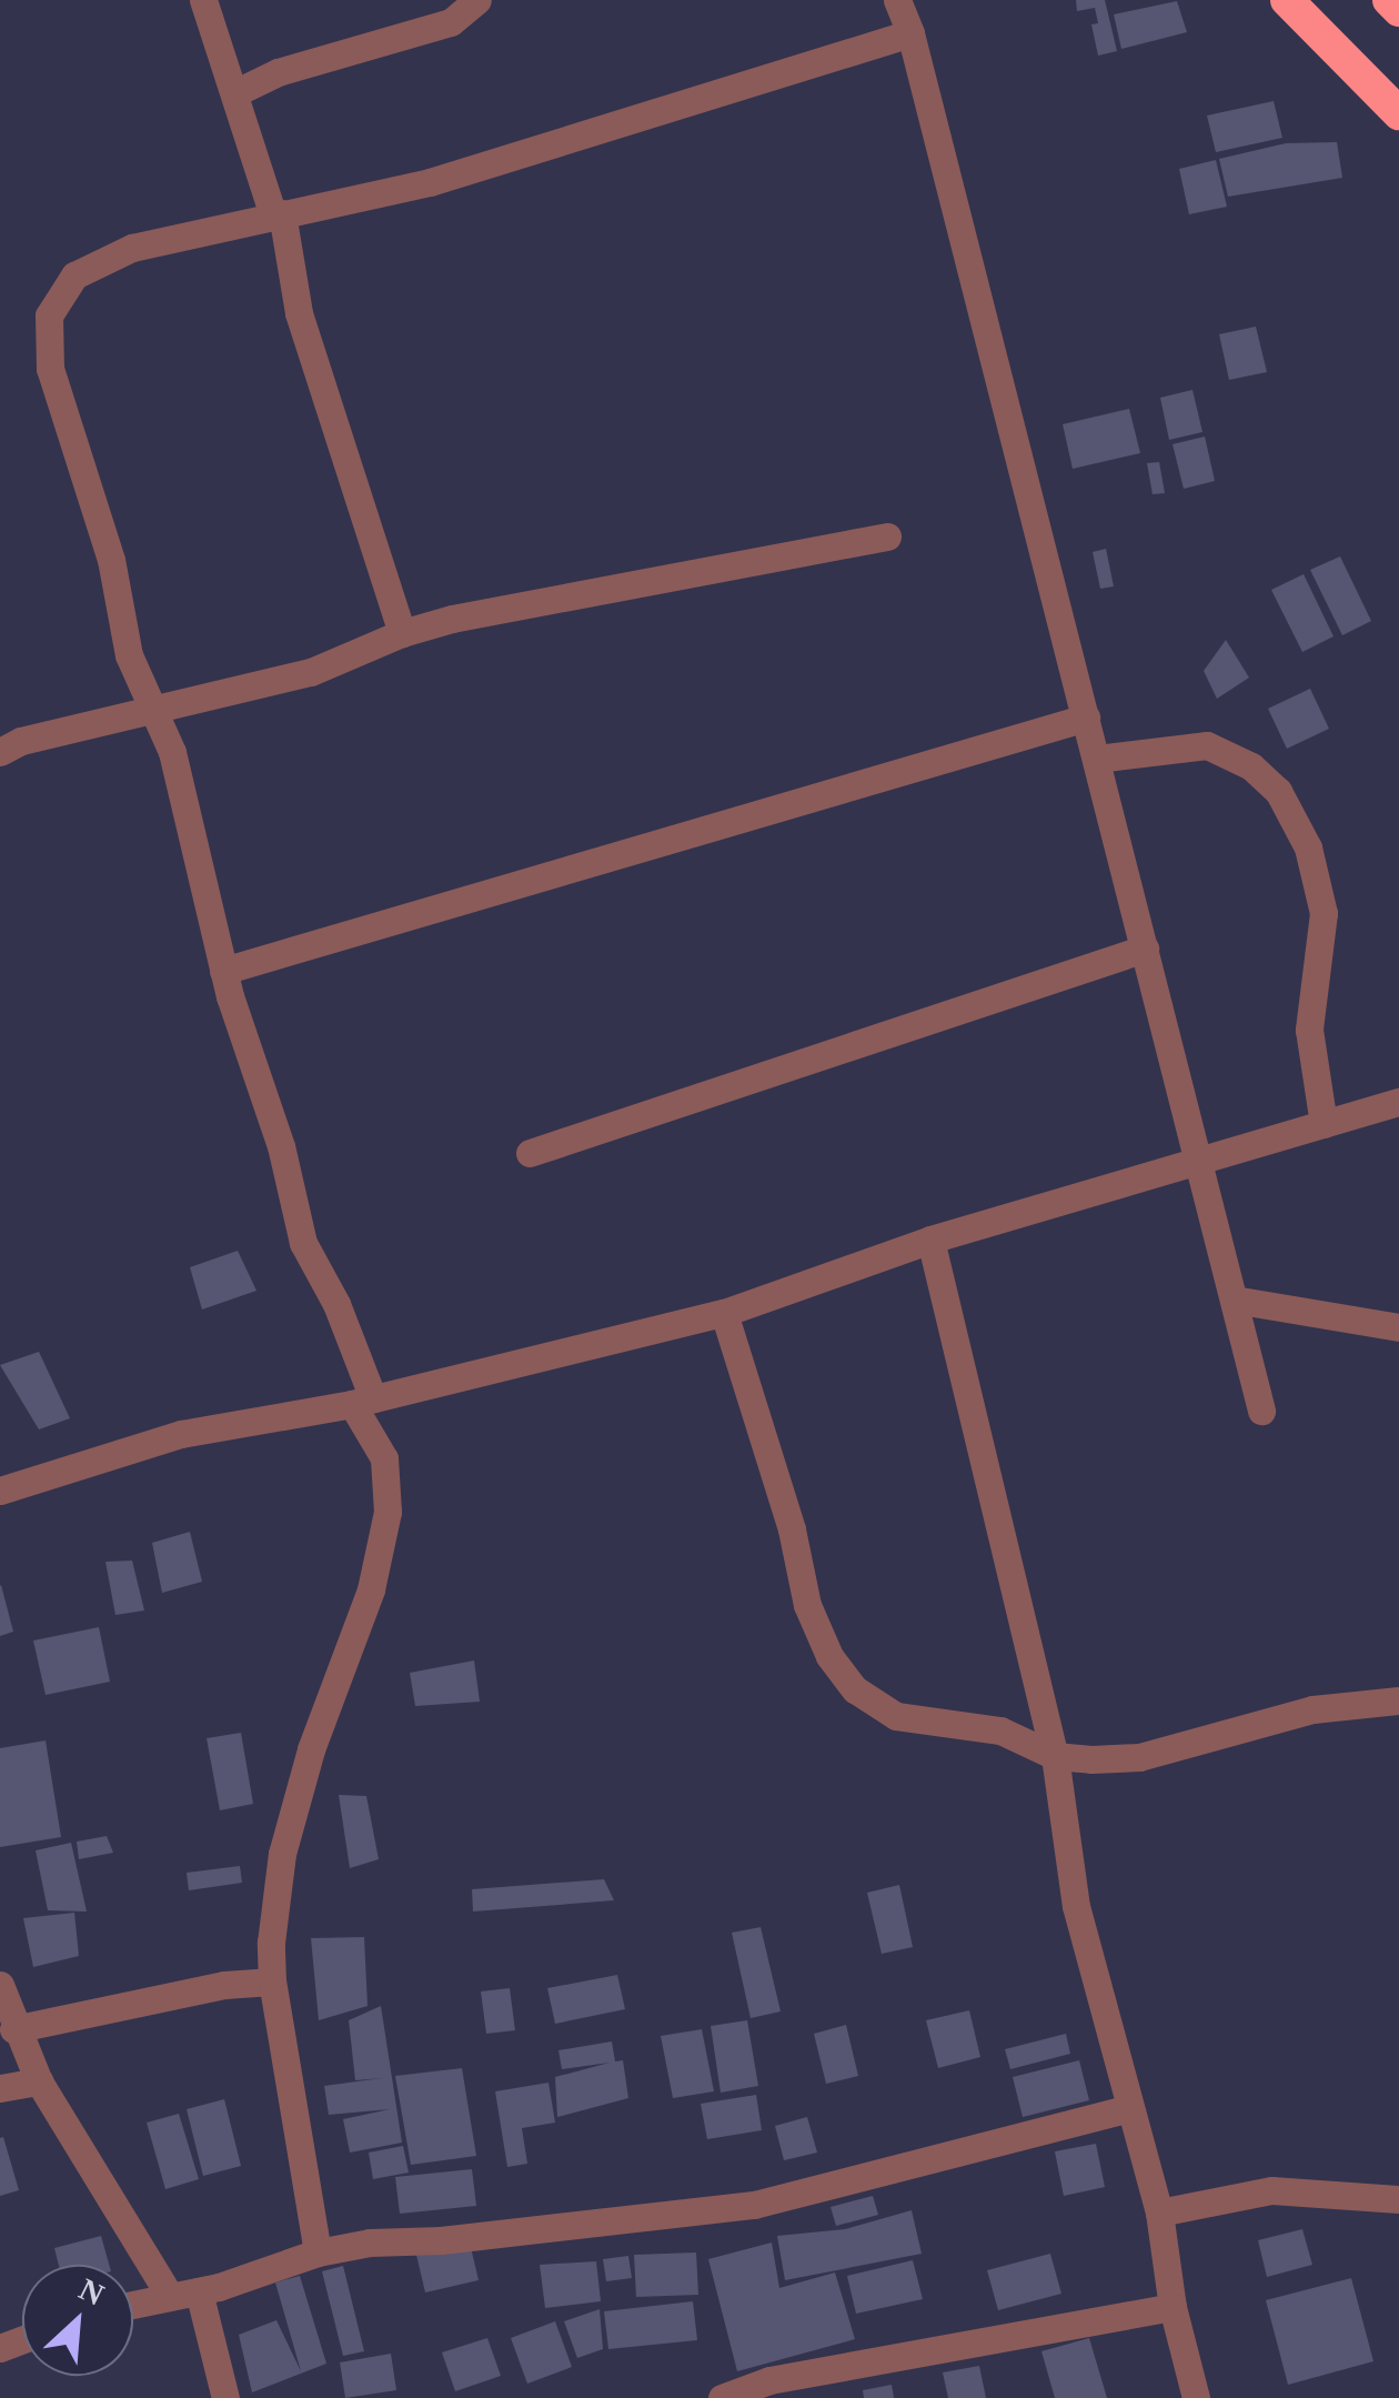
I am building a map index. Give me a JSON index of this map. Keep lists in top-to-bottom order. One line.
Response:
{"north":"top right"}
